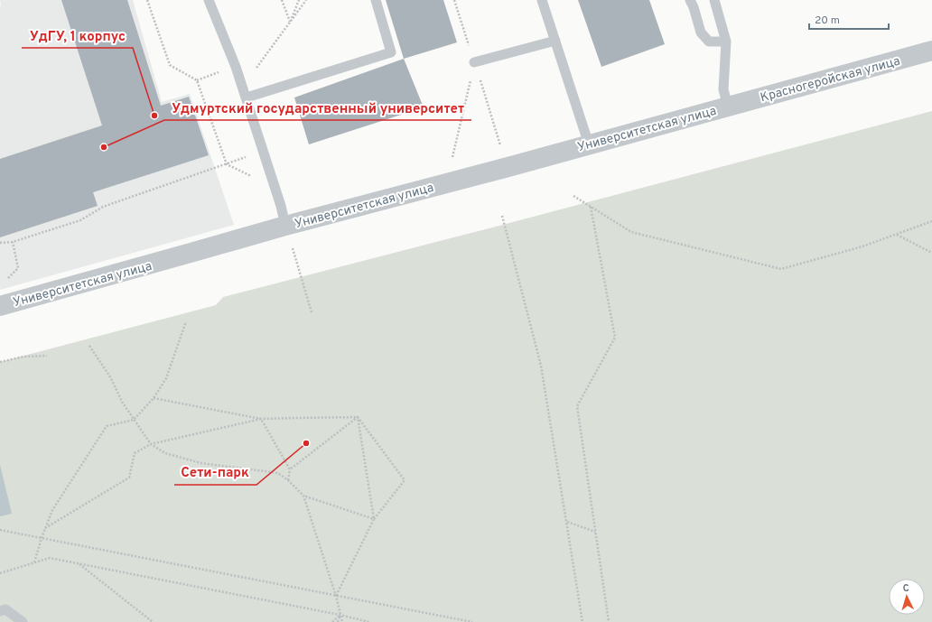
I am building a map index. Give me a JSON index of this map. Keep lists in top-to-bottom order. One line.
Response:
{"streets":{"street":["Красногеройская улица","Университетская улица"]},"crossings":[["Красногеройская улица","Университетская улица"]],"places":["УдГУ, 1 корпус","Удмуртский государственный университет","Сети-парк"],"scale_bar":"20 m","north":"top"}
